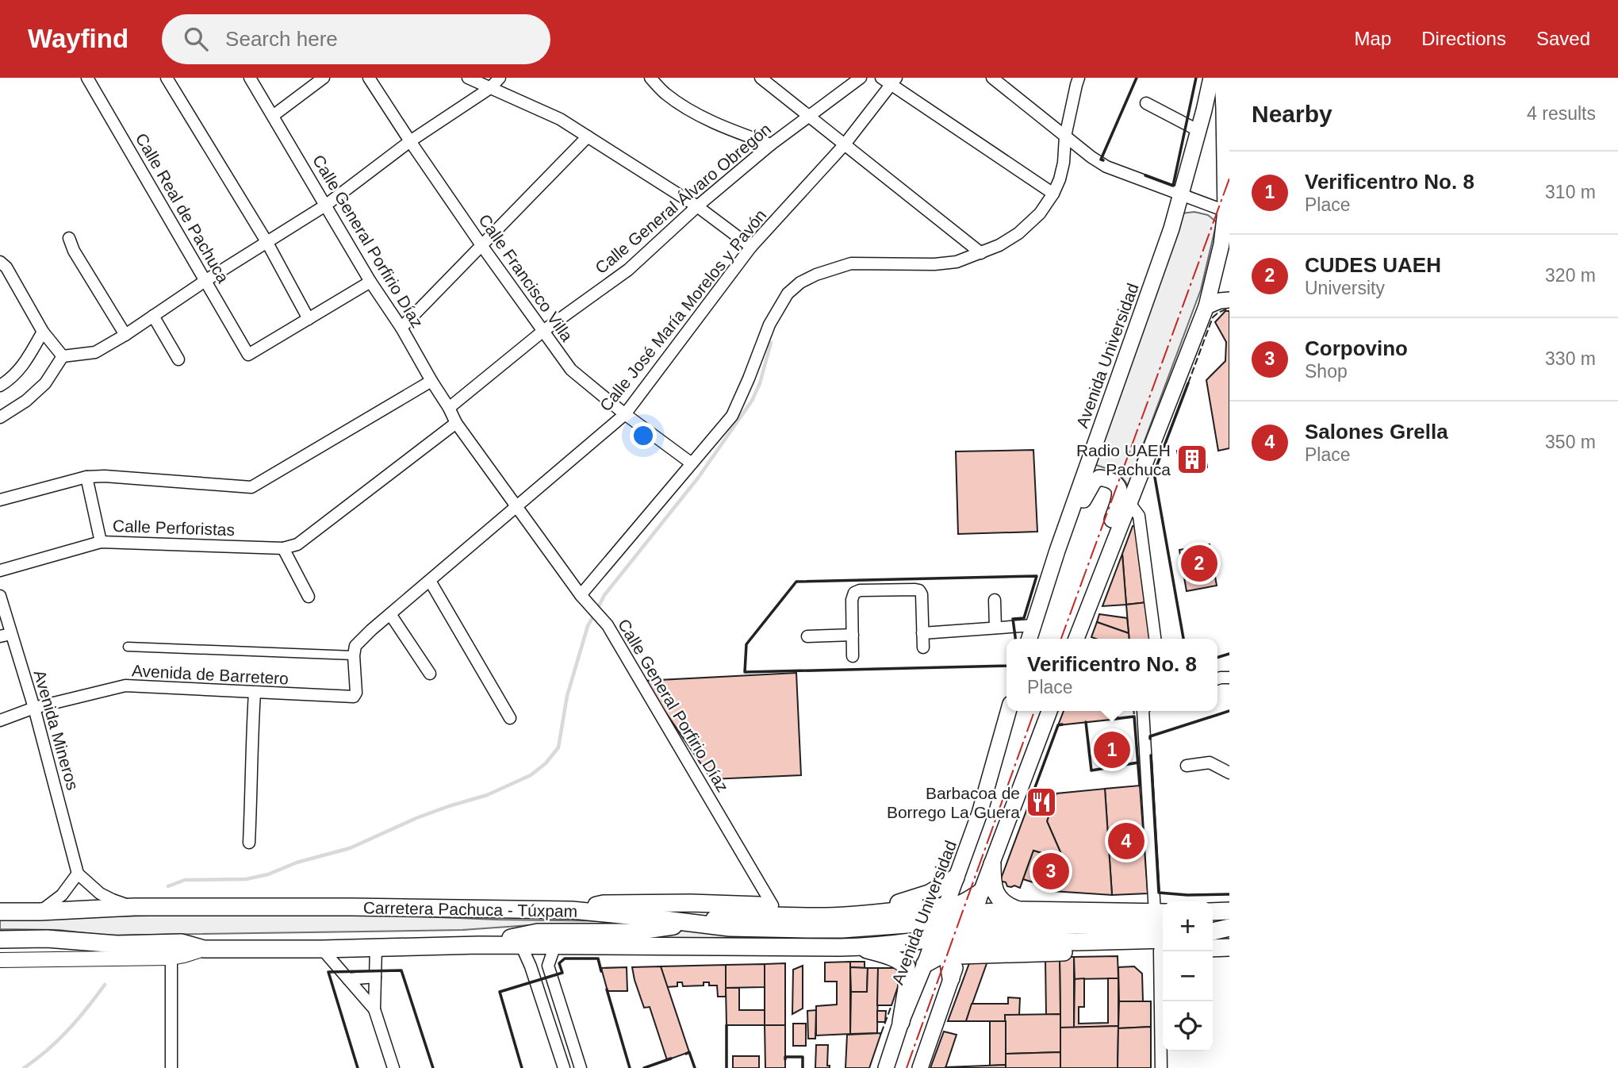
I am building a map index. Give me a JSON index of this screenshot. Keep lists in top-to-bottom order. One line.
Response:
{"streets":{"main road":["Avenida Universidad","Carretera Pachuca - Túxpam"],"street":["Calle General Álvaro Obregón","Calle Real de Pachuca","Calle General Porfirio Díaz","Calle Francisco Villa","Calle José María Morelos y Pavón","Calle Perforistas","Avenida de Barretero","Avenida Mineros"]},"crossings":[["Calle General Álvaro Obregón","Calle General Porfirio Díaz"],["Calle General Álvaro Obregón","Calle Francisco Villa"],["Calle General Porfirio Díaz","Calle José María Morelos y Pavón"],["Calle Francisco Villa","Calle José María Morelos y Pavón"],["Calle José María Morelos y Pavón","Avenida de Barretero"],["Avenida de Barretero","Avenida Mineros"]],"places":{"building":["Radio UAEH Pachuca"],"restaurant":["Barbacoa de Borrego La Guera"]},"page":{"header":"Wayfind","search":"Search here","nav":["Map","Directions","Saved"],"heading":["Nearby","4 results"],"list":[{"mark":"1","name":"Verificentro No. 8","note":"Place","value":"310 m"},{"mark":"2","name":"CUDES UAEH","note":"University","value":"320 m"},{"mark":"3","name":"Corpovino","note":"Shop","value":"330 m"},{"mark":"4","name":"Salones Grella","note":"Place","value":"350 m"}],"pins":["2","1","4","3"],"popup":["Verificentro No. 8","Place"],"map_buttons":["+","−"]}}
